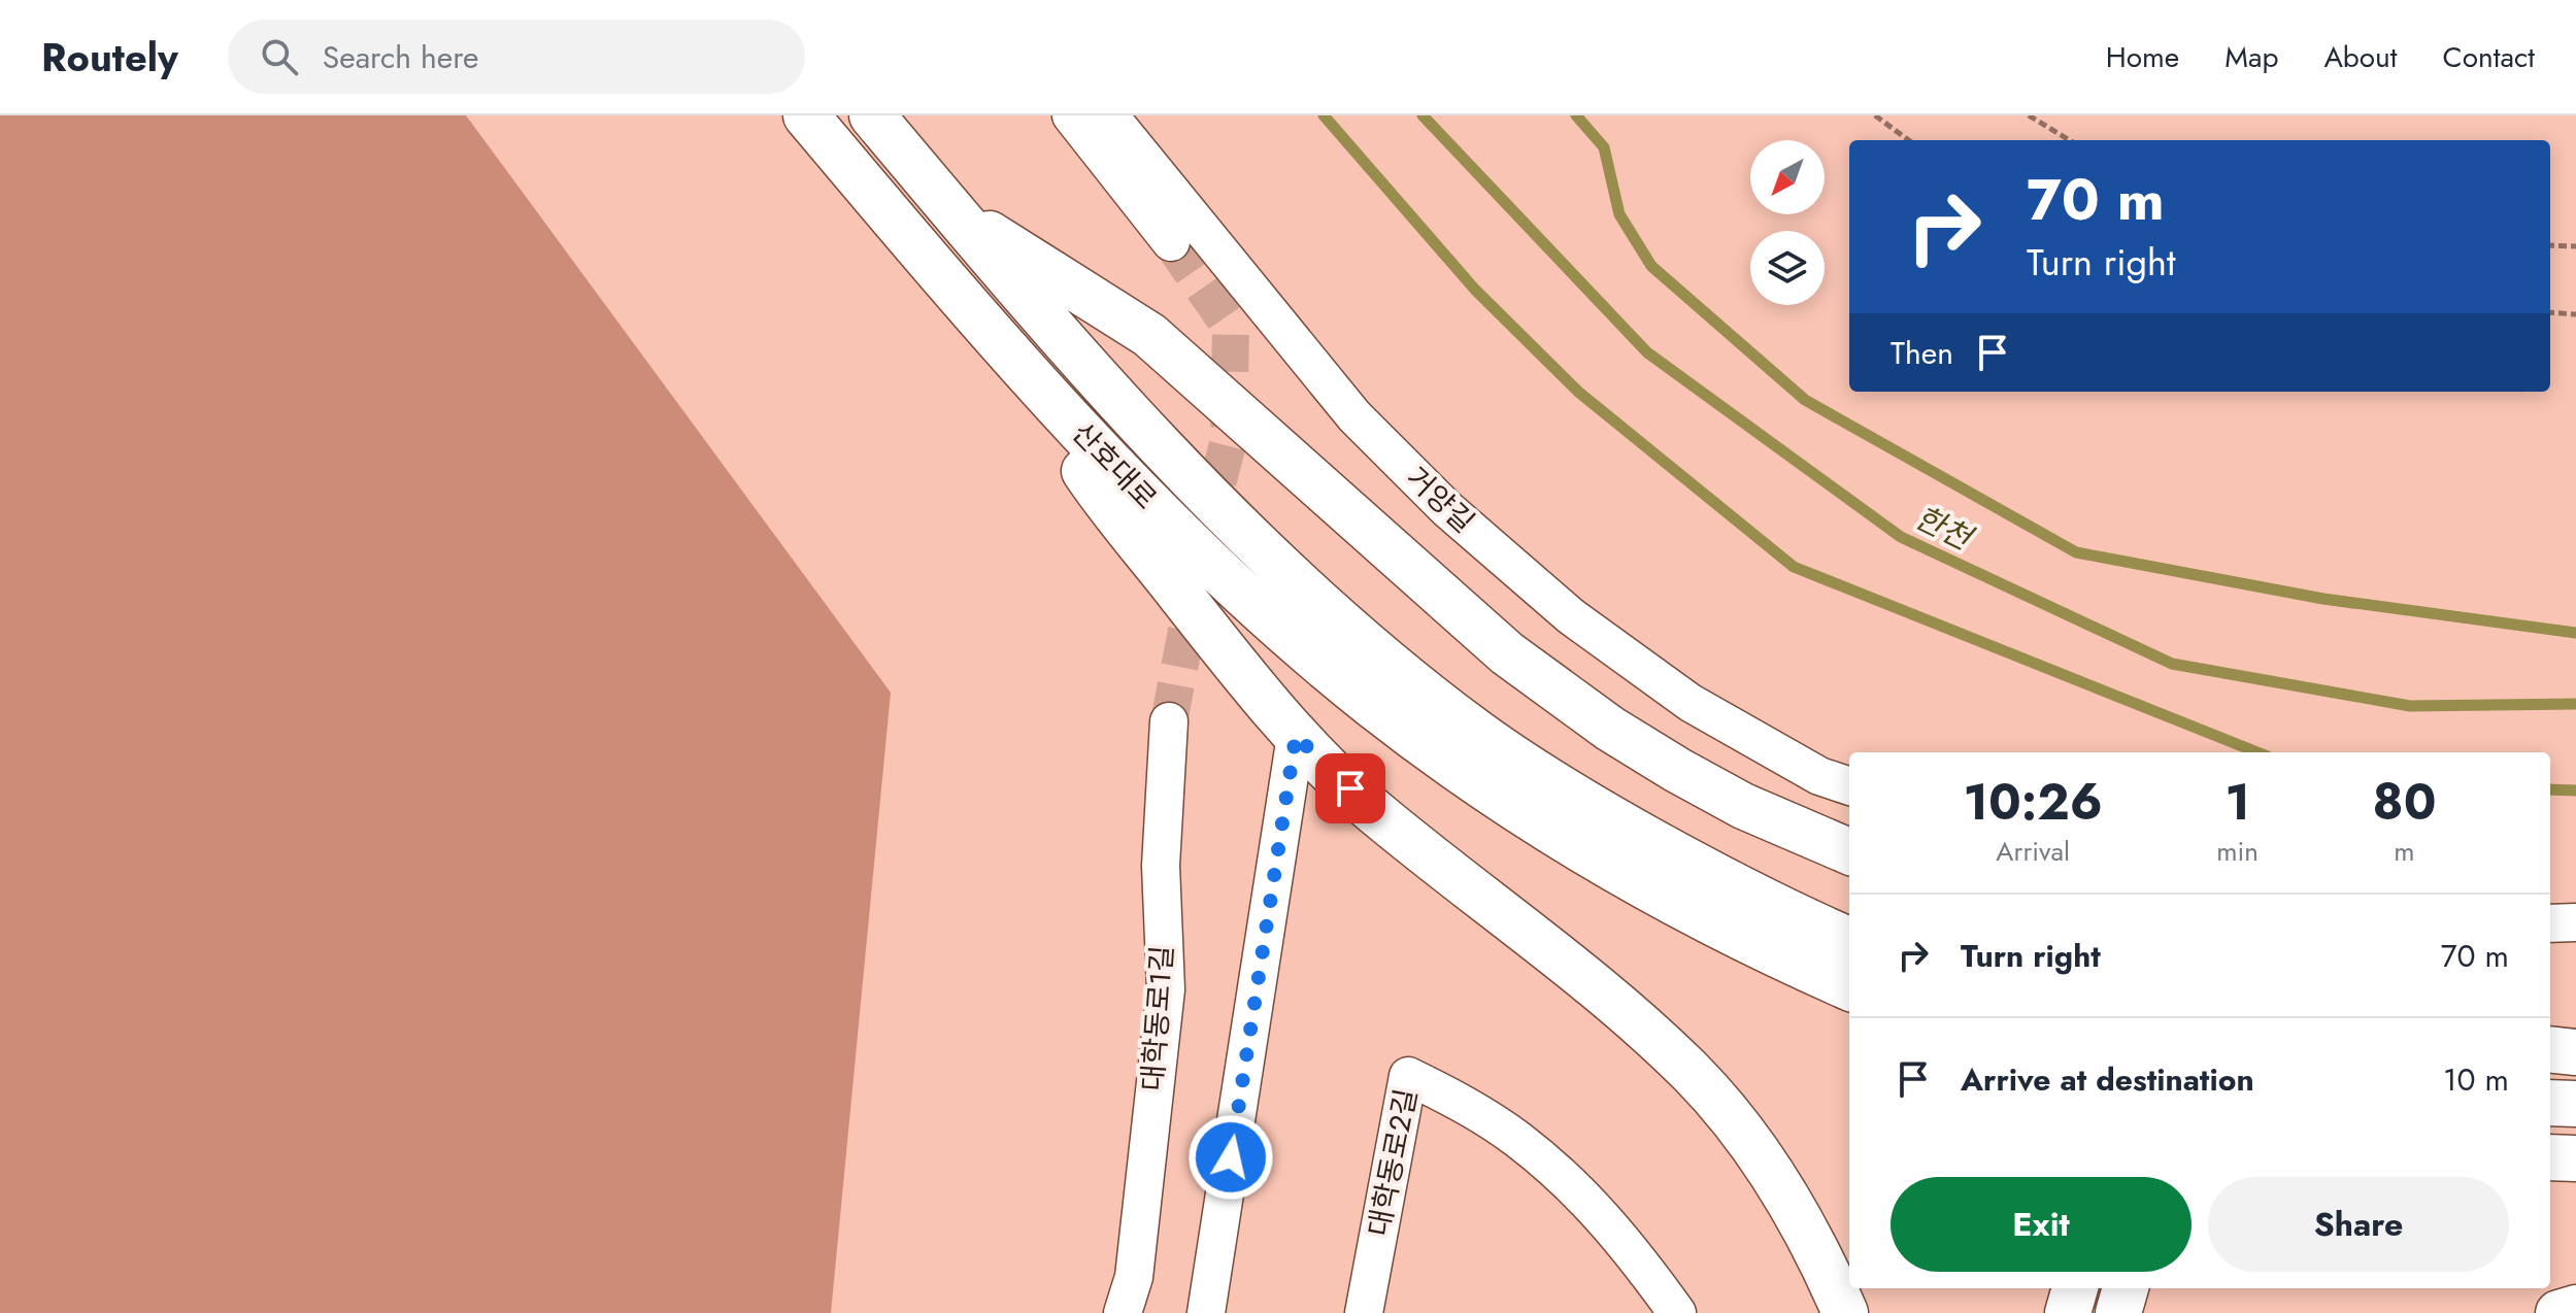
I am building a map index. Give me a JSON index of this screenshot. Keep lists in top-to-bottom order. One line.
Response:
{"streets":{"street":["산호대로","거양길","대학동로1길","대학동로2길"]},"water":["한천"],"north":"bottom left","page":{"header":"Routely","search":"Search here","nav":["Home","Map","About","Contact"],"turn":["70 m","Turn right"],"then":"Then","eta":["10:26","Arrival","1","min","80","m"],"list":[{"name":"Turn right","value":"70 m"},{"name":"Arrive at destination","value":"10 m"}],"buttons":["Exit","Share"]}}
